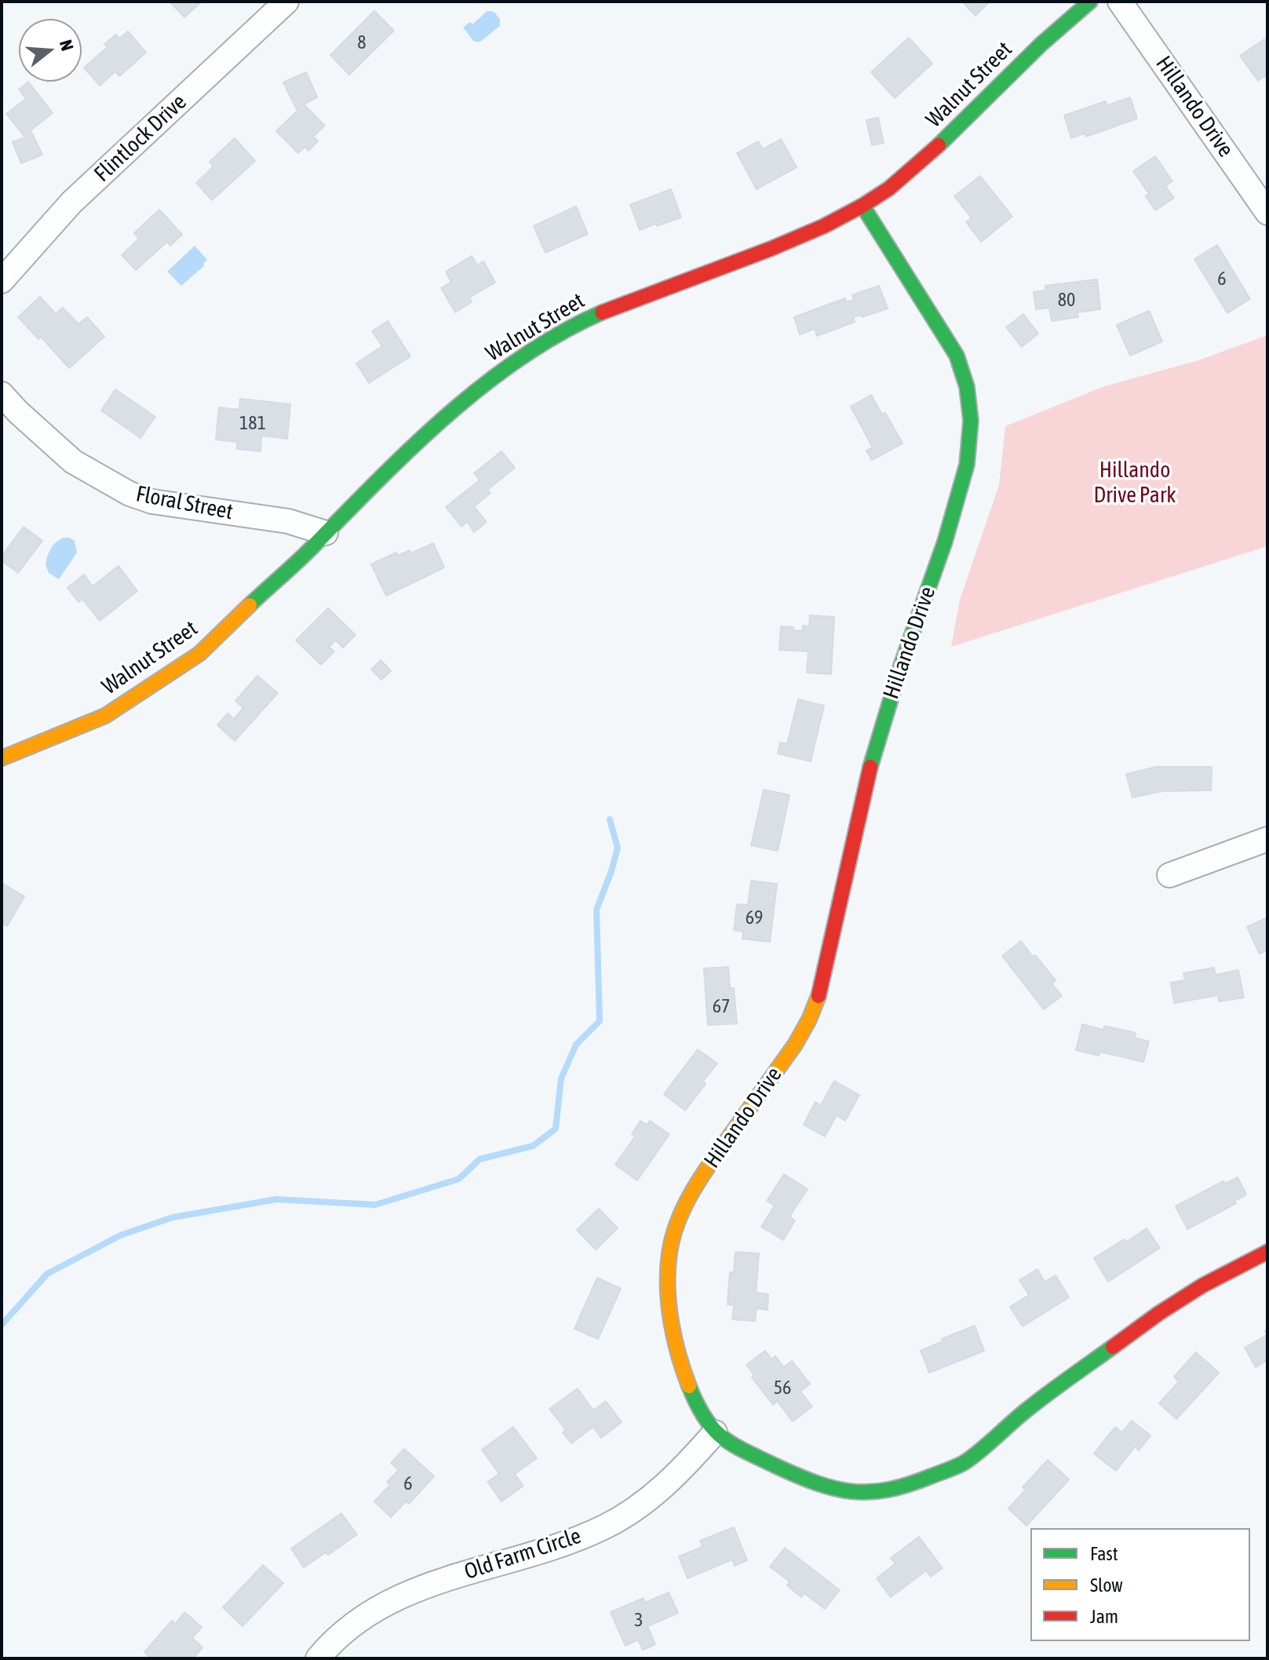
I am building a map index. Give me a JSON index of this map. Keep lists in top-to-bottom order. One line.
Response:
{"streets":{"street":["Walnut Street","Hillando Drive","Flintlock Drive","Floral Street","Old Farm Circle"]},"crossings":[["Walnut Street","Hillando Drive"],["Walnut Street","Floral Street"],["Hillando Drive","Old Farm Circle"]],"parks":["Hillando Drive Park"],"house_numbers":["8","6","80","181","69","67","56","6","3"],"legend":["Fast","Slow","Jam"],"north":"right"}
